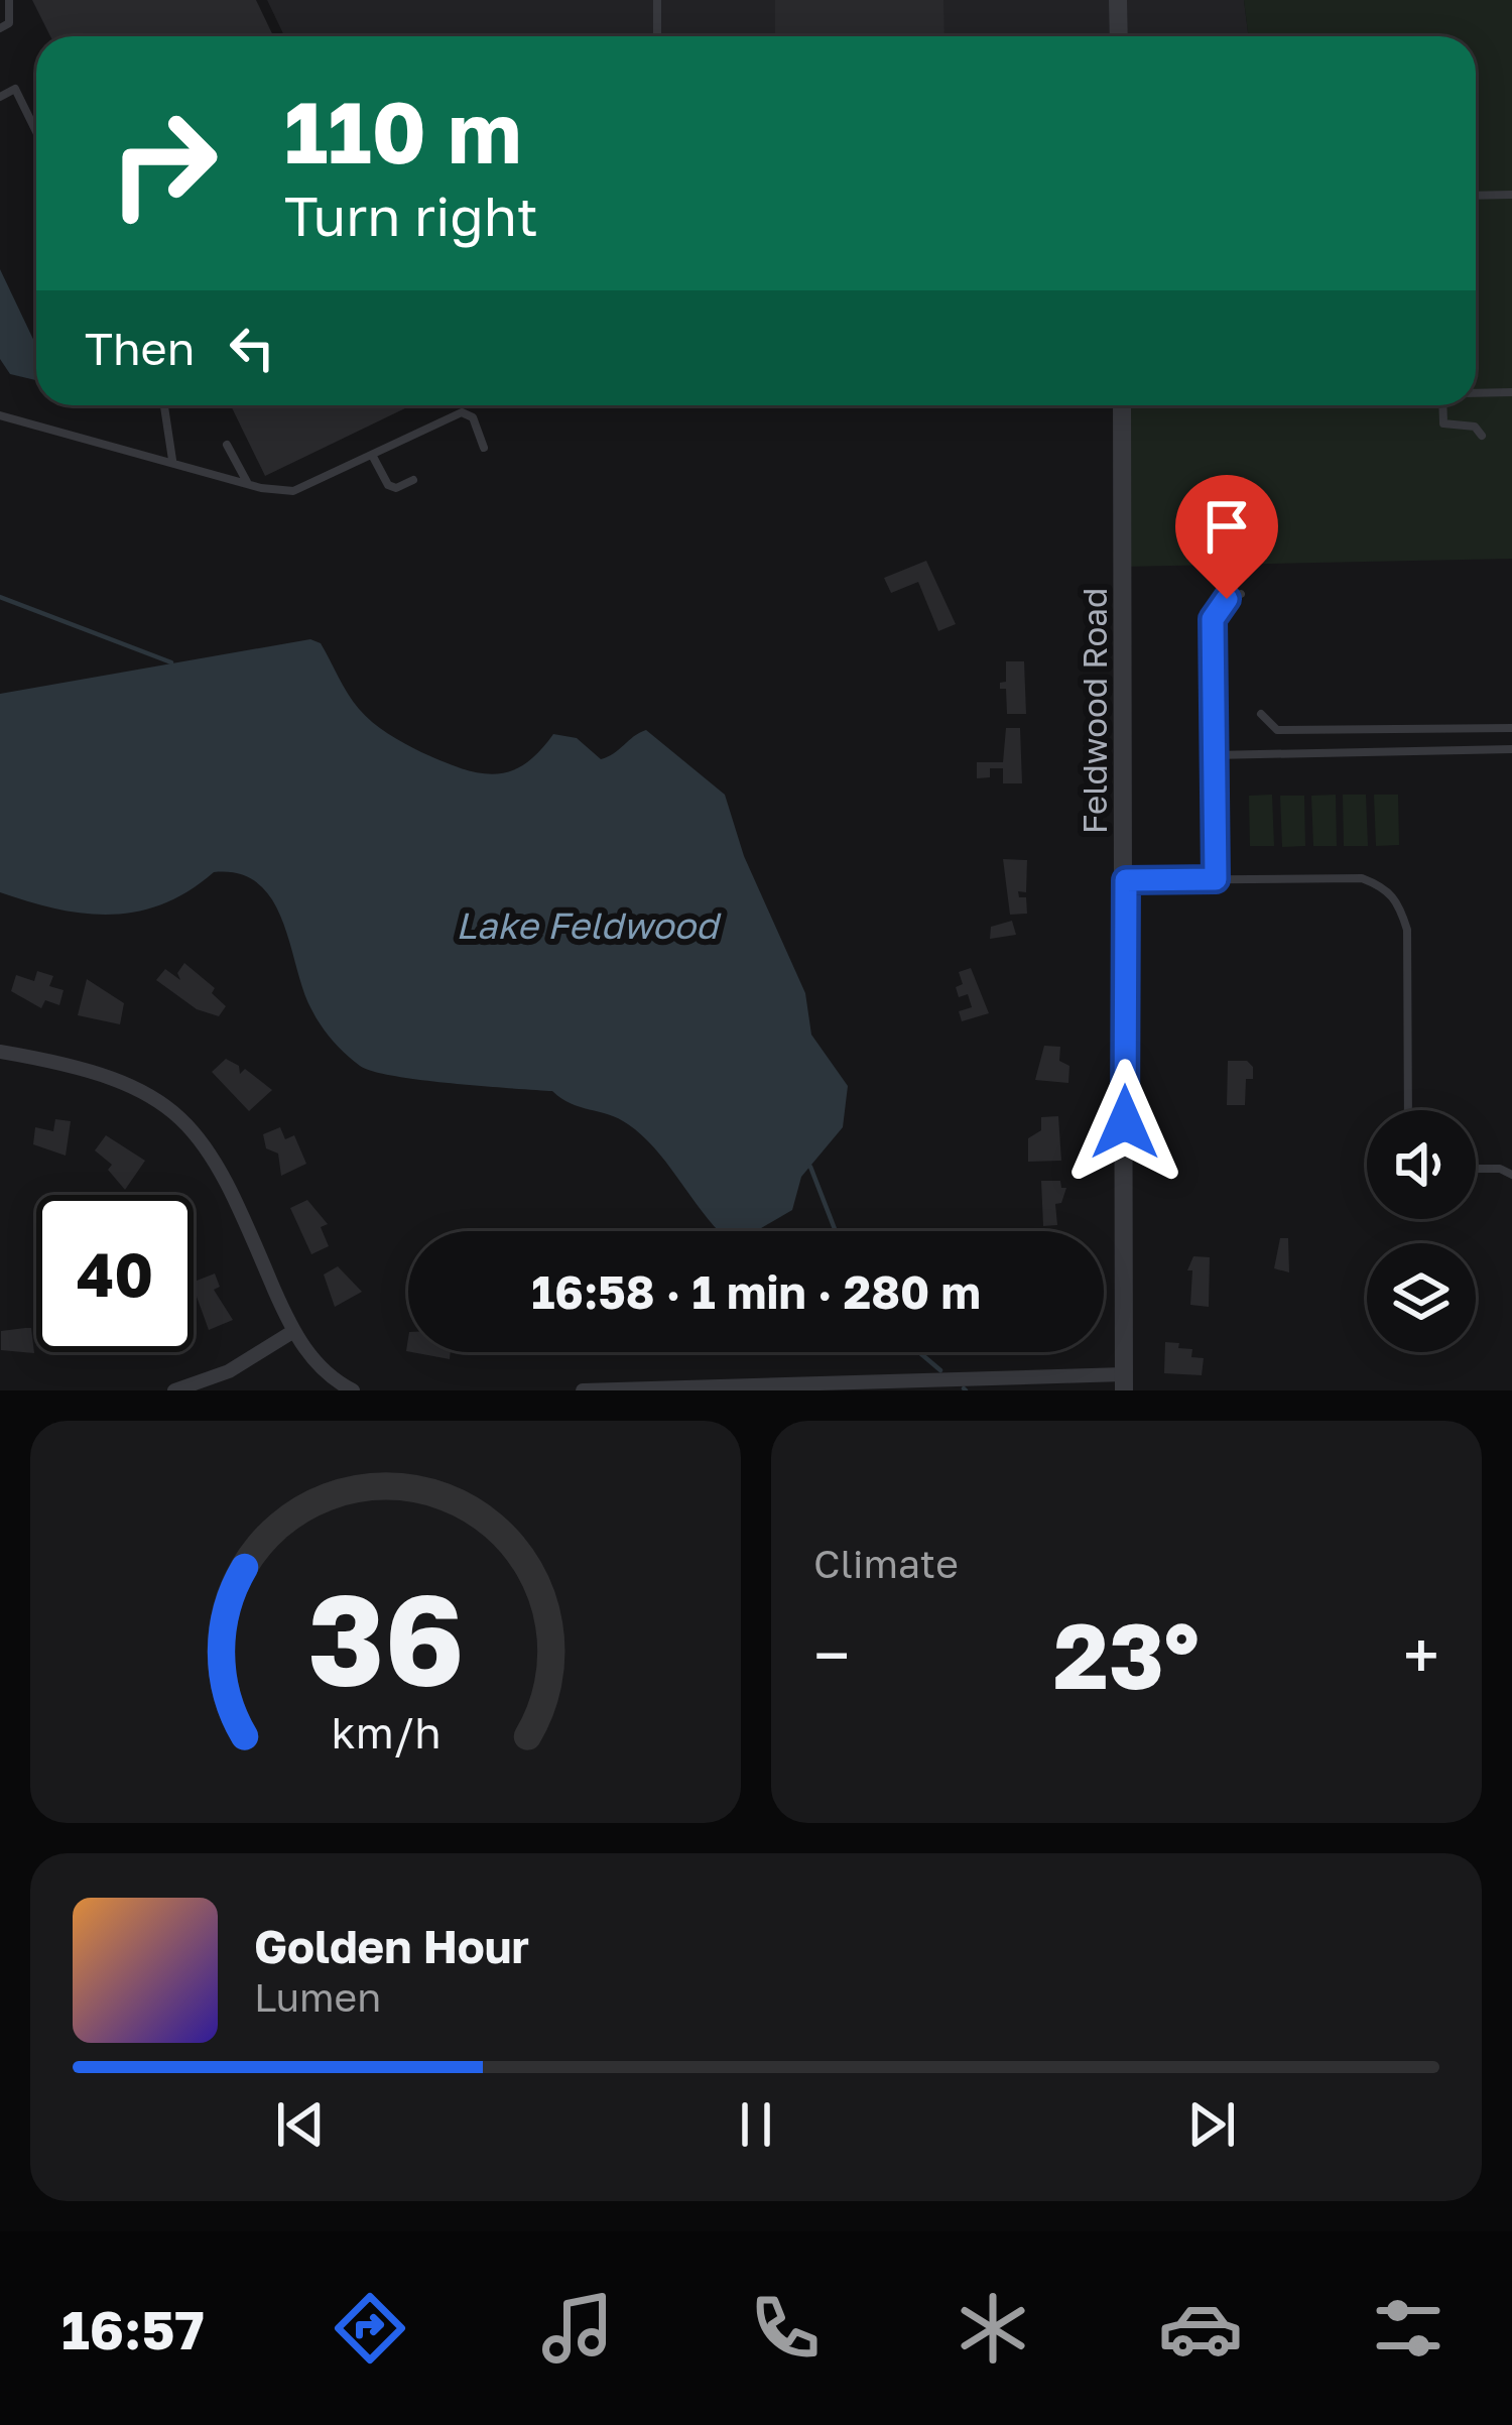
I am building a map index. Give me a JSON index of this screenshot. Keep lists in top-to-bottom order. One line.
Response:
{"streets":{"street":["Feldwood Road"]},"water":["Lake Feldwood"],"page":{"turn":["110 m","Turn right"],"then":"Then","limit":"40","trip":"16:58 · 1 min · 280 m","tile":"Climate","heat":["−","23°","+"],"song":["Golden Hour","Lumen"],"tabs":"16:57","gauge":["36","km/h"]}}
